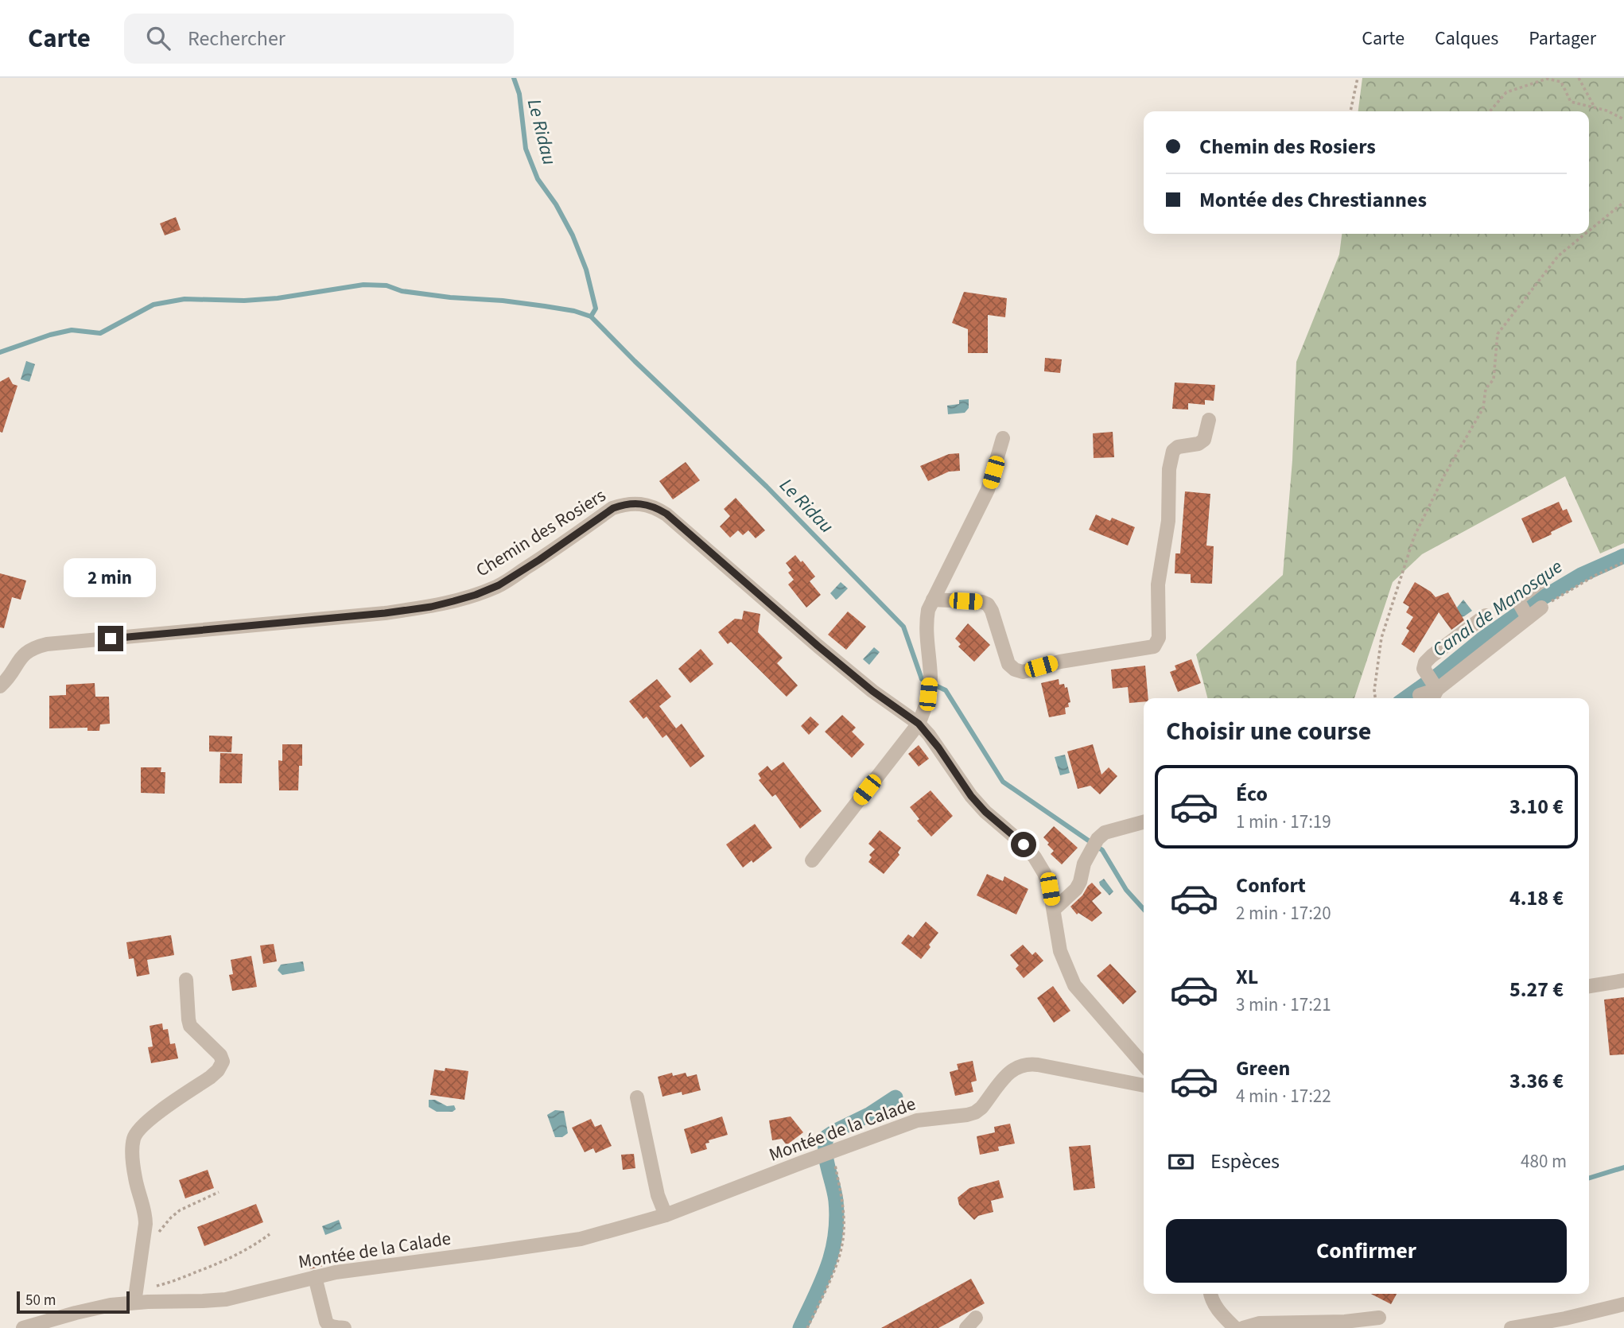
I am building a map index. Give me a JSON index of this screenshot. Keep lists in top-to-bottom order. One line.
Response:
{"streets":{"street":["Chemin des Rosiers","Montée de la Calade"]},"water":["Le Ridau","Canal de Manosque"],"scale_bar":"50 m","page":{"header":"Carte","search":"Rechercher","nav":["Carte","Calques","Partager"],"banner":["Chemin des Rosiers","Montée des Chrestiannes"],"bubble":"2 min","heading":"Choisir une course","list":[{"name":"Éco","note":"1 min · 17:19","value":"3.10 €"},{"name":"Confort","note":"2 min · 17:20","value":"4.18 €"},{"name":"XL","note":"3 min · 17:21","value":"5.27 €"},{"name":"Green","note":"4 min · 17:22","value":"3.36 €"}],"pay":["Espèces","480 m"],"buttons":"Confirmer","scale":"50 m"}}
